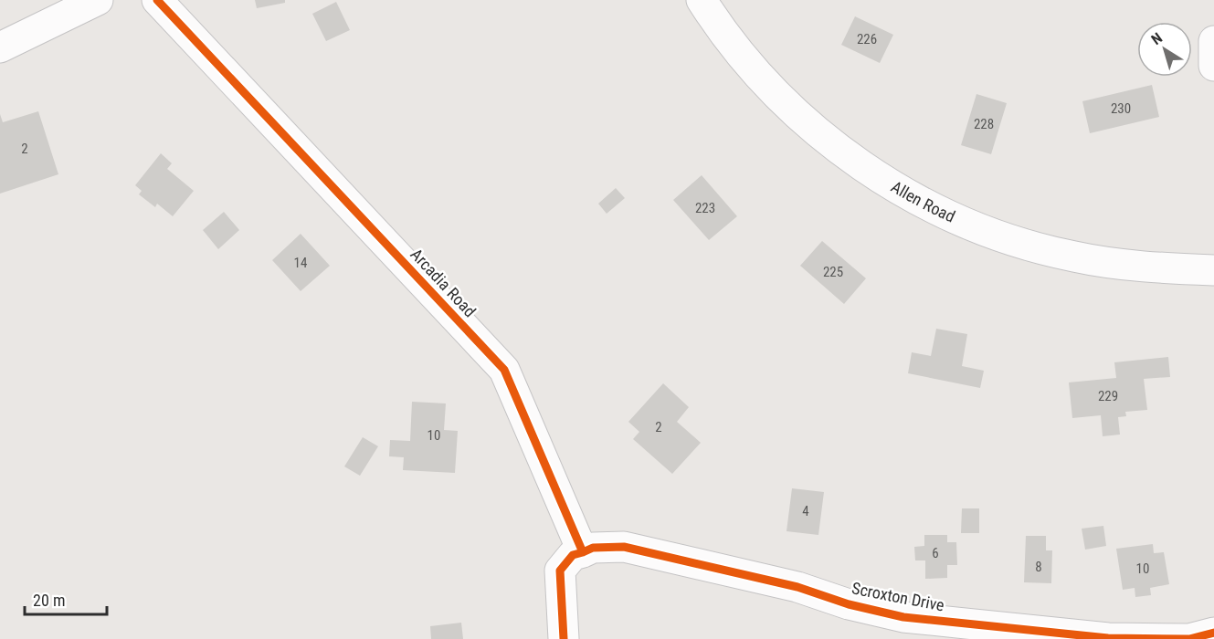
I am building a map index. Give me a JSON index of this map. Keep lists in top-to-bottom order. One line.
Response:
{"streets":{"street":["Allen Road","Arcadia Road","Scroxton Drive"]},"crossings":[["Arcadia Road","Scroxton Drive"]],"house_numbers":["226","230","228","2","223","14","225","229","2","10","4","6","8","10"],"scale_bar":"20 m","north":"top left"}
